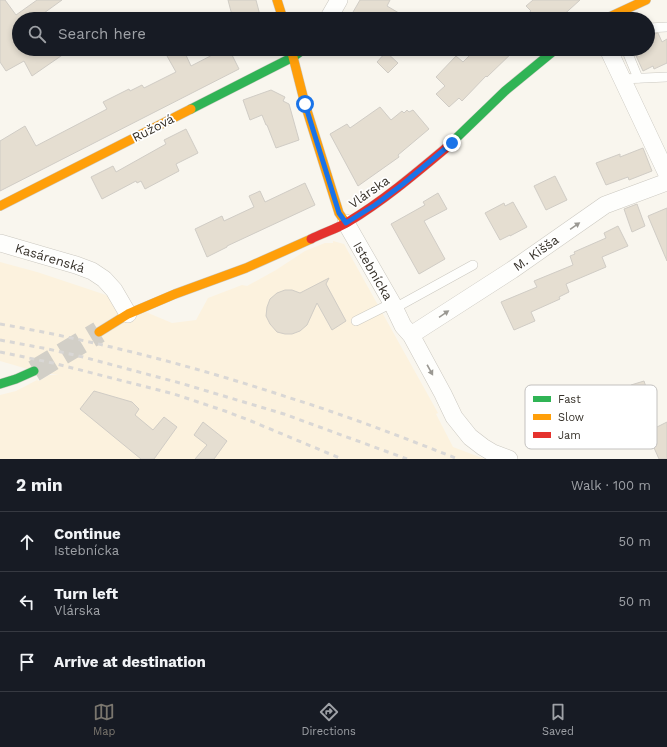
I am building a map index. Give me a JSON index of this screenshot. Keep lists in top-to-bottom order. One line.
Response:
{"streets":{"main road":["Ružová","Vlárska","Istebnícka"],"street":["M. Kišša","Kasárenská"]},"crossings":[["Vlárska","Kasárenská"],["Vlárska","Istebnícka"],["M. Kišša","Istebnícka"]],"one_way":["M. Kišša"],"legend":["Fast","Slow","Jam"],"page":{"search":"Search here","heading":["2 min","Walk · 100 m"],"list":[["Continue","Istebnícka","50 m"],["Turn left","Vlárska","50 m"],"Arrive at destination"],"nav":["Map","Directions","Saved"]}}
